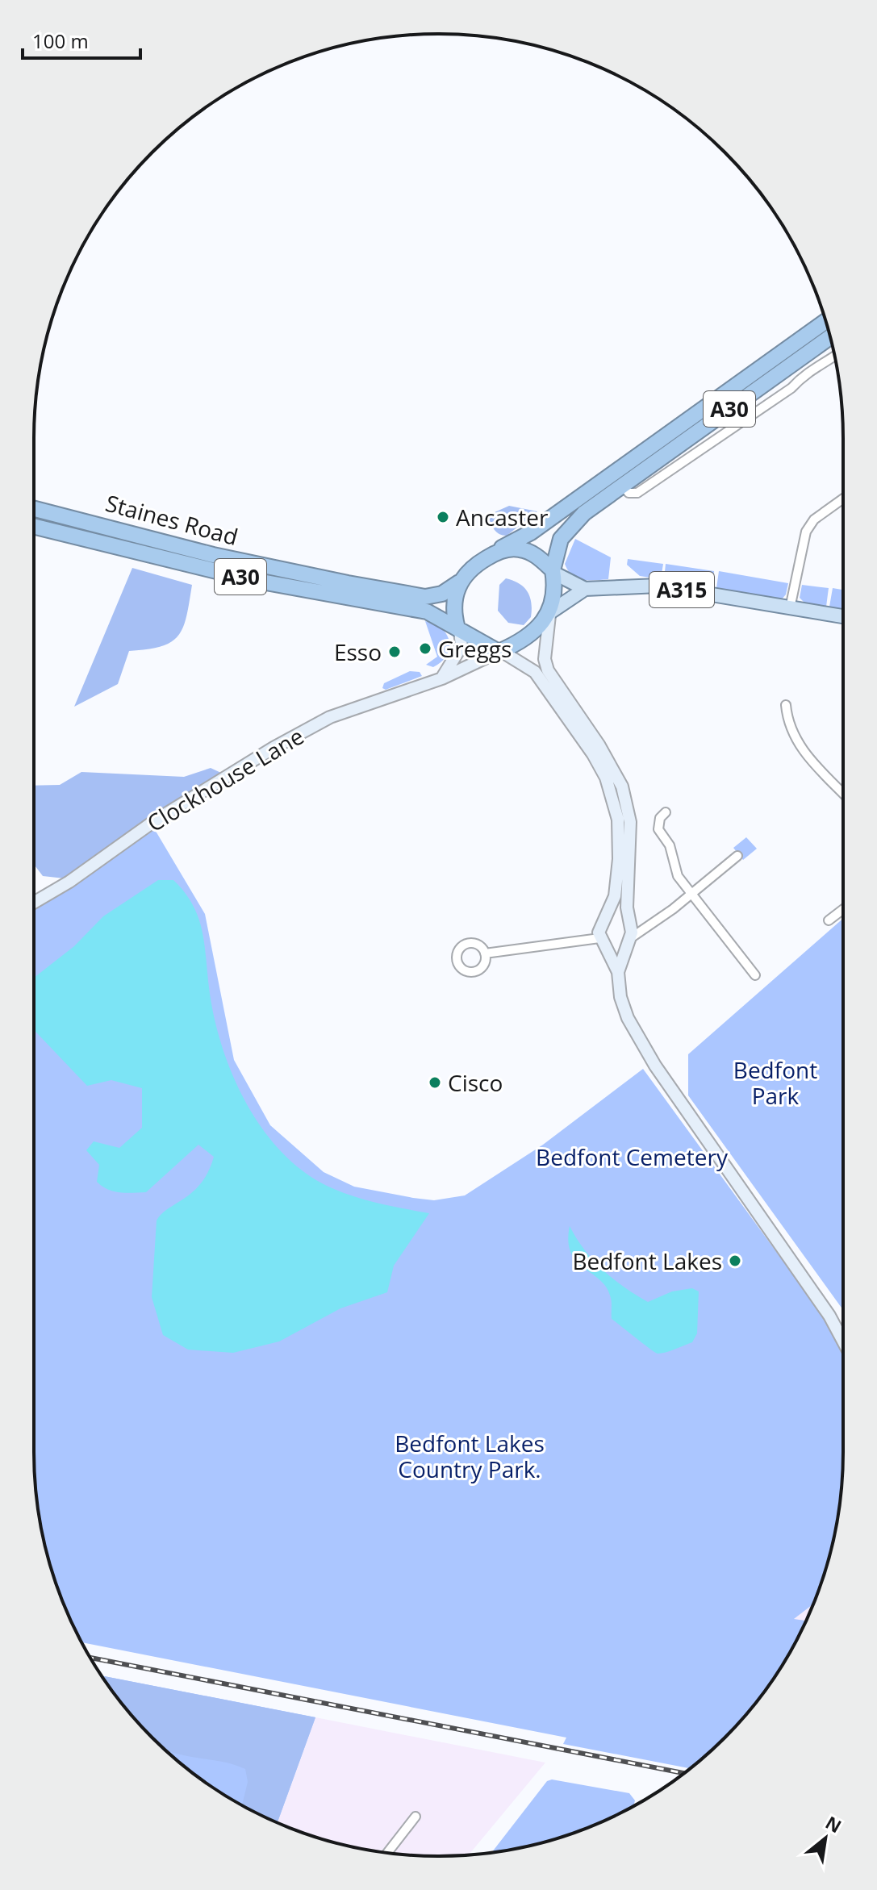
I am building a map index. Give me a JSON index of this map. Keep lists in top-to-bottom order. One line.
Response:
{"streets":{"highway":["A30","Staines Road"],"main road":["A315"],"street":["Clockhouse Lane"]},"crossings":[["A30","Staines Road"],["A30","A315"],["A30","Clockhouse Lane"],["Staines Road","A315"],["Staines Road","Clockhouse Lane"],["A315","Clockhouse Lane"]],"parks":["Bedfont Park","Bedfont Cemetery","Bedfont Lakes Country Park."],"places":["Ancaster","Greggs","Esso","Cisco","Bedfont Lakes"],"scale_bar":"100 m","north":"top right"}
